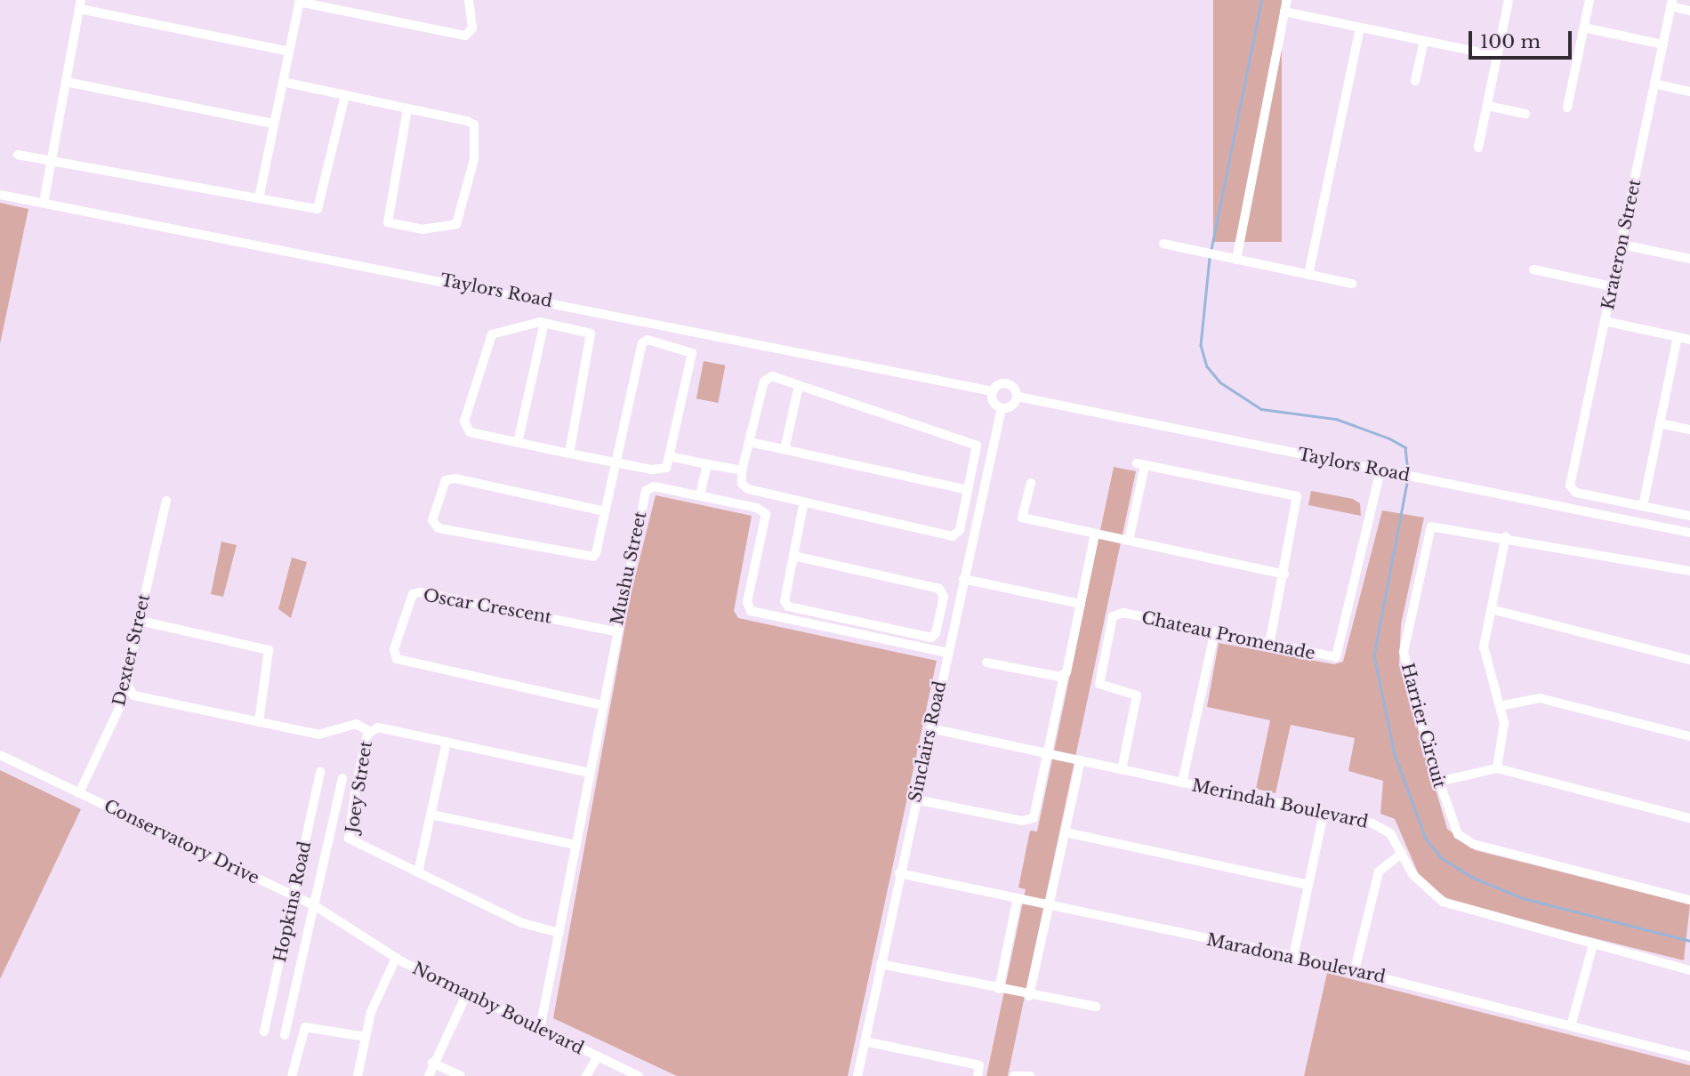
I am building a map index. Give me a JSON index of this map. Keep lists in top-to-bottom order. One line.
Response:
{"streets":{"street":["Krateron Street","Taylors Road","Mushu Street","Oscar Crescent","Chateau Promenade","Dexter Street","Harrier Circuit","Sinclairs Road","Joey Street","Merindah Boulevard","Conservatory Drive","Hopkins Road","Maradona Boulevard","Normanby Boulevard"]},"crossings":[["Taylors Road","Chateau Promenade"],["Mushu Street","Oscar Crescent"],["Mushu Street","Sinclairs Road"],["Mushu Street","Joey Street"],["Mushu Street","Normanby Boulevard"],["Chateau Promenade","Merindah Boulevard"],["Dexter Street","Conservatory Drive"],["Sinclairs Road","Merindah Boulevard"],["Sinclairs Road","Maradona Boulevard"],["Conservatory Drive","Hopkins Road"],["Conservatory Drive","Normanby Boulevard"]],"scale_bar":"100 m"}
